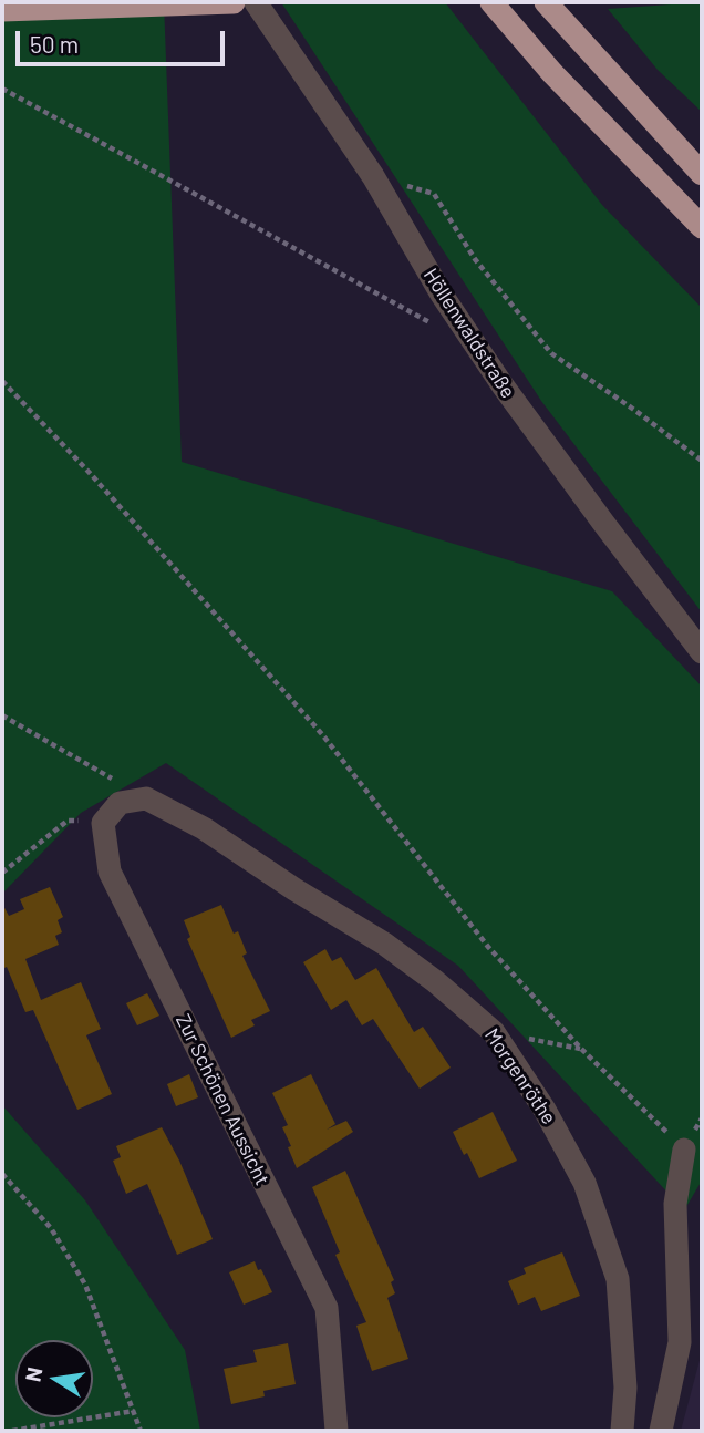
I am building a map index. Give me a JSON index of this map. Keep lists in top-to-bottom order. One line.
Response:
{"streets":{"street":["Höllenwaldstraße","Morgenröthe","Zur Schönen Aussicht"]},"scale_bar":"50 m","north":"left"}
